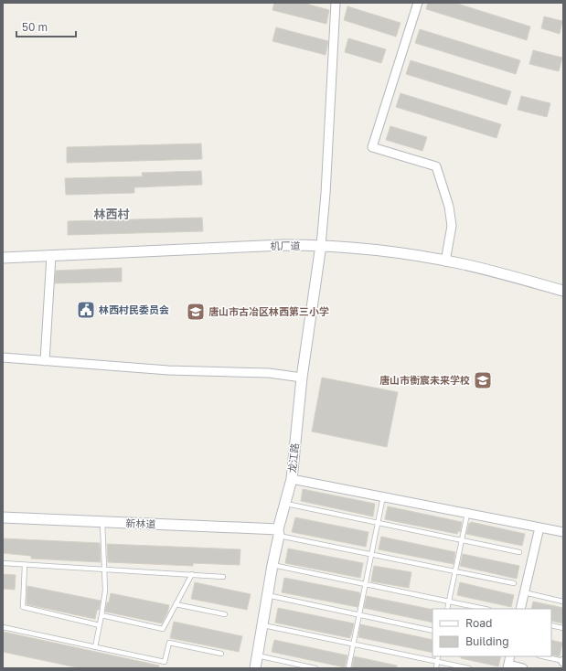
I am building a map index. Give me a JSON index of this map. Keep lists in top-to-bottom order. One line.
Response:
{"streets":{"street":["机厂道","龙江路","新林道"]},"crossings":[["机厂道","龙江路"],["龙江路","新林道"]],"districts":["林西村"],"places":{"public building":["林西村民委员会"],"school or university":["唐山市古冶区林西第三小学","唐山市衡宸未来学校"]},"legend":["Road","Building"],"scale_bar":"50 m"}
